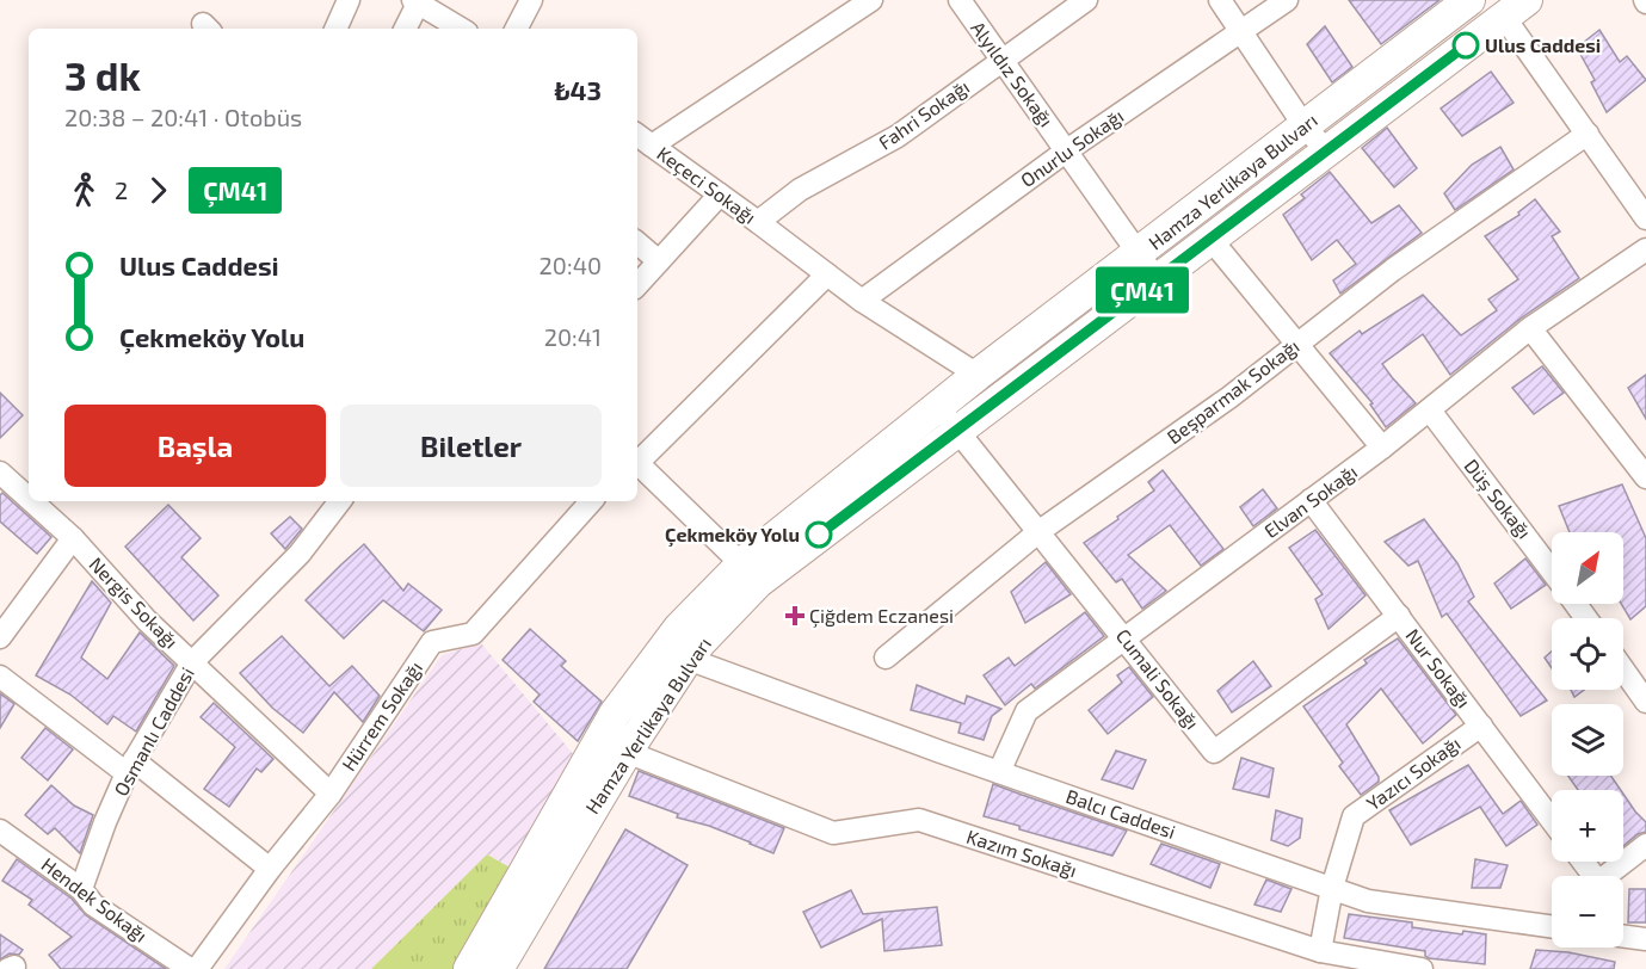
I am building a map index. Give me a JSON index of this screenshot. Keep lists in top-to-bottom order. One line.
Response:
{"streets":{"main road":["Hamza Yerlikaya Bulvarı"],"street":["Alyıldız Sokağı","Fahri Sokağı","Onurlu Sokağı","Keçeci Sokağı","Beşparmak Sokağı","Düş Sokağı","Elvan Sokağı","Nergis Sokağı","Nur Sokağı","Cumali Sokağı","Hürrem Sokağı","Osmanlı Caddesi","Yazıcı Sokağı","Balcı Caddesi","Kazım Sokağı","Hendek Sokağı"]},"crossings":[["Alyıldız Sokağı","Fahri Sokağı"],["Alyıldız Sokağı","Onurlu Sokağı"],["Alyıldız Sokağı","Hamza Yerlikaya Bulvarı"],["Fahri Sokağı","Keçeci Sokağı"],["Onurlu Sokağı","Keçeci Sokağı"],["Hamza Yerlikaya Bulvarı","Keçeci Sokağı"],["Hamza Yerlikaya Bulvarı","Cumali Sokağı"],["Hamza Yerlikaya Bulvarı","Balcı Caddesi"],["Hamza Yerlikaya Bulvarı","Kazım Sokağı"],["Beşparmak Sokağı","Cumali Sokağı"],["Düş Sokağı","Elvan Sokağı"],["Elvan Sokağı","Nur Sokağı"],["Elvan Sokağı","Cumali Sokağı"],["Elvan Sokağı","Balcı Caddesi"],["Nergis Sokağı","Hürrem Sokağı"],["Nergis Sokağı","Osmanlı Caddesi"],["Nur Sokağı","Cumali Sokağı"],["Nur Sokağı","Yazıcı Sokağı"],["Osmanlı Caddesi","Hendek Sokağı"],["Yazıcı Sokağı","Balcı Caddesi"],["Yazıcı Sokağı","Kazım Sokağı"]],"places":{"other":["Ulus Caddesi","Çekmeköy Yolu"],"health":["Çiğdem Eczanesi"]},"lines":["bus line ÇM41"],"north":"top right","page":{"on_map":"ÇM41","heading":["3 dk","20:38 – 20:41 · Otobüs","₺43"],"legs":["2","ÇM41"],"list":[{"name":"Ulus Caddesi","value":"20:40"},{"name":"Çekmeköy Yolu","value":"20:41"}],"buttons":["Başla","Biletler"],"map_buttons":["+","−"]}}
